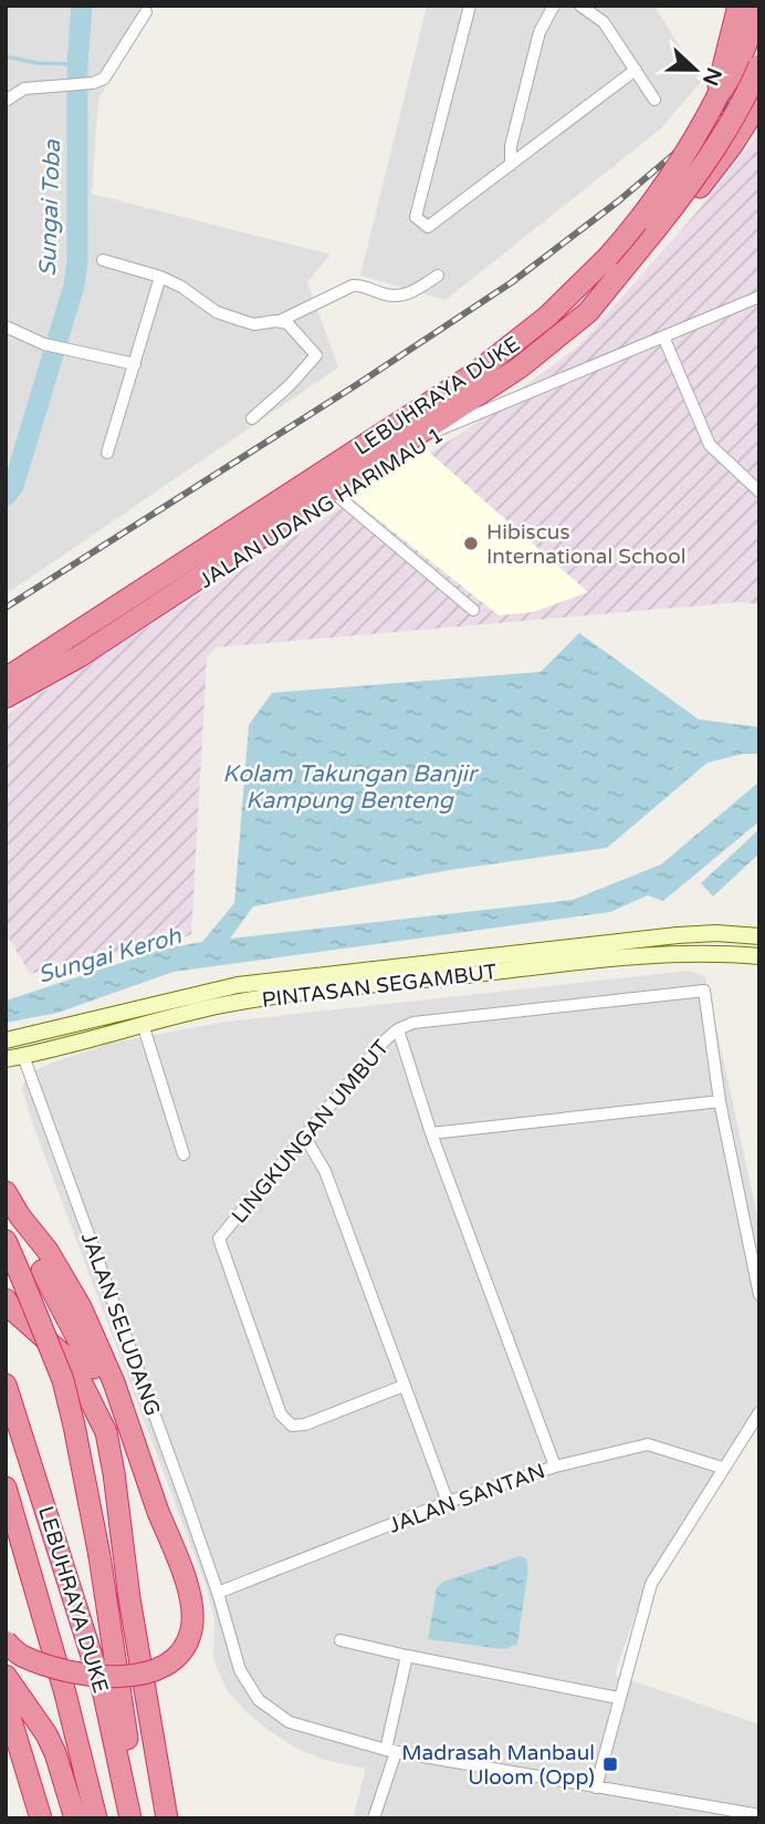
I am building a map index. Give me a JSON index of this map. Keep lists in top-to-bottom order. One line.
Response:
{"streets":{"highway":["LEBUHRAYA DUKE"],"main road":["PINTASAN SEGAMBUT"],"street":["JALAN UDANG HARIMAU 1","LINGKUNGAN UMBUT","JALAN SELUDANG","JALAN SANTAN"]},"crossings":[["PINTASAN SEGAMBUT","JALAN SELUDANG"],["JALAN SELUDANG","JALAN SANTAN"]],"water":["Sungai Toba","Kolam Takungan Banjir Kampung Benteng","Sungai Keroh"],"places":{"other":["Hibiscus International School"],"transit":["Madrasah Manbaul Uloom (Opp)"]},"north":"right"}
